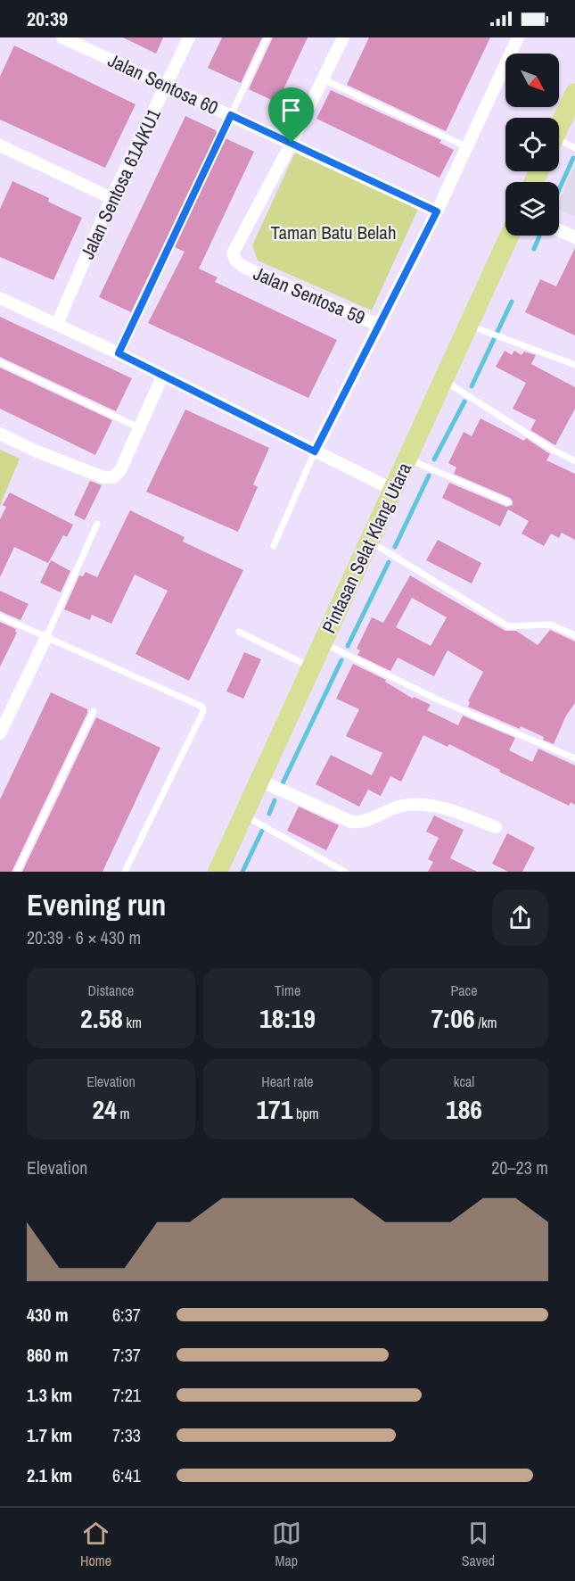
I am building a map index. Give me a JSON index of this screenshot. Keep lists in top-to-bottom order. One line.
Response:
{"streets":{"highway":["Pintasan Selat Klang Utara"],"street":["Jalan Sentosa 60","Jalan Sentosa 61A/KU1","Jalan Sentosa 59"]},"crossings":[["Jalan Sentosa 60","Jalan Sentosa 61A/KU1"],["Jalan Sentosa 60","Jalan Sentosa 59"]],"parks":["Taman Batu Belah"],"north":"bottom right","page":{"status":"20:39","heading":["Evening run","20:39 · 6 × 430 m"],"stats":[["Distance","2.58 km"],["Time","18:19"],["Pace","7:06 /km"],["Elevation","24 m"],["Heart rate","171 bpm"],["kcal","186"]],"chart":["Elevation","20–23 m"],"list":[{"name":"430 m","note":"6:37"},{"name":"860 m","note":"7:37"},{"name":"1.3 km","note":"7:21"},{"name":"1.7 km","note":"7:33"},{"name":"2.1 km","note":"6:41"}],"tabs":["Home","Map","Saved"]}}
